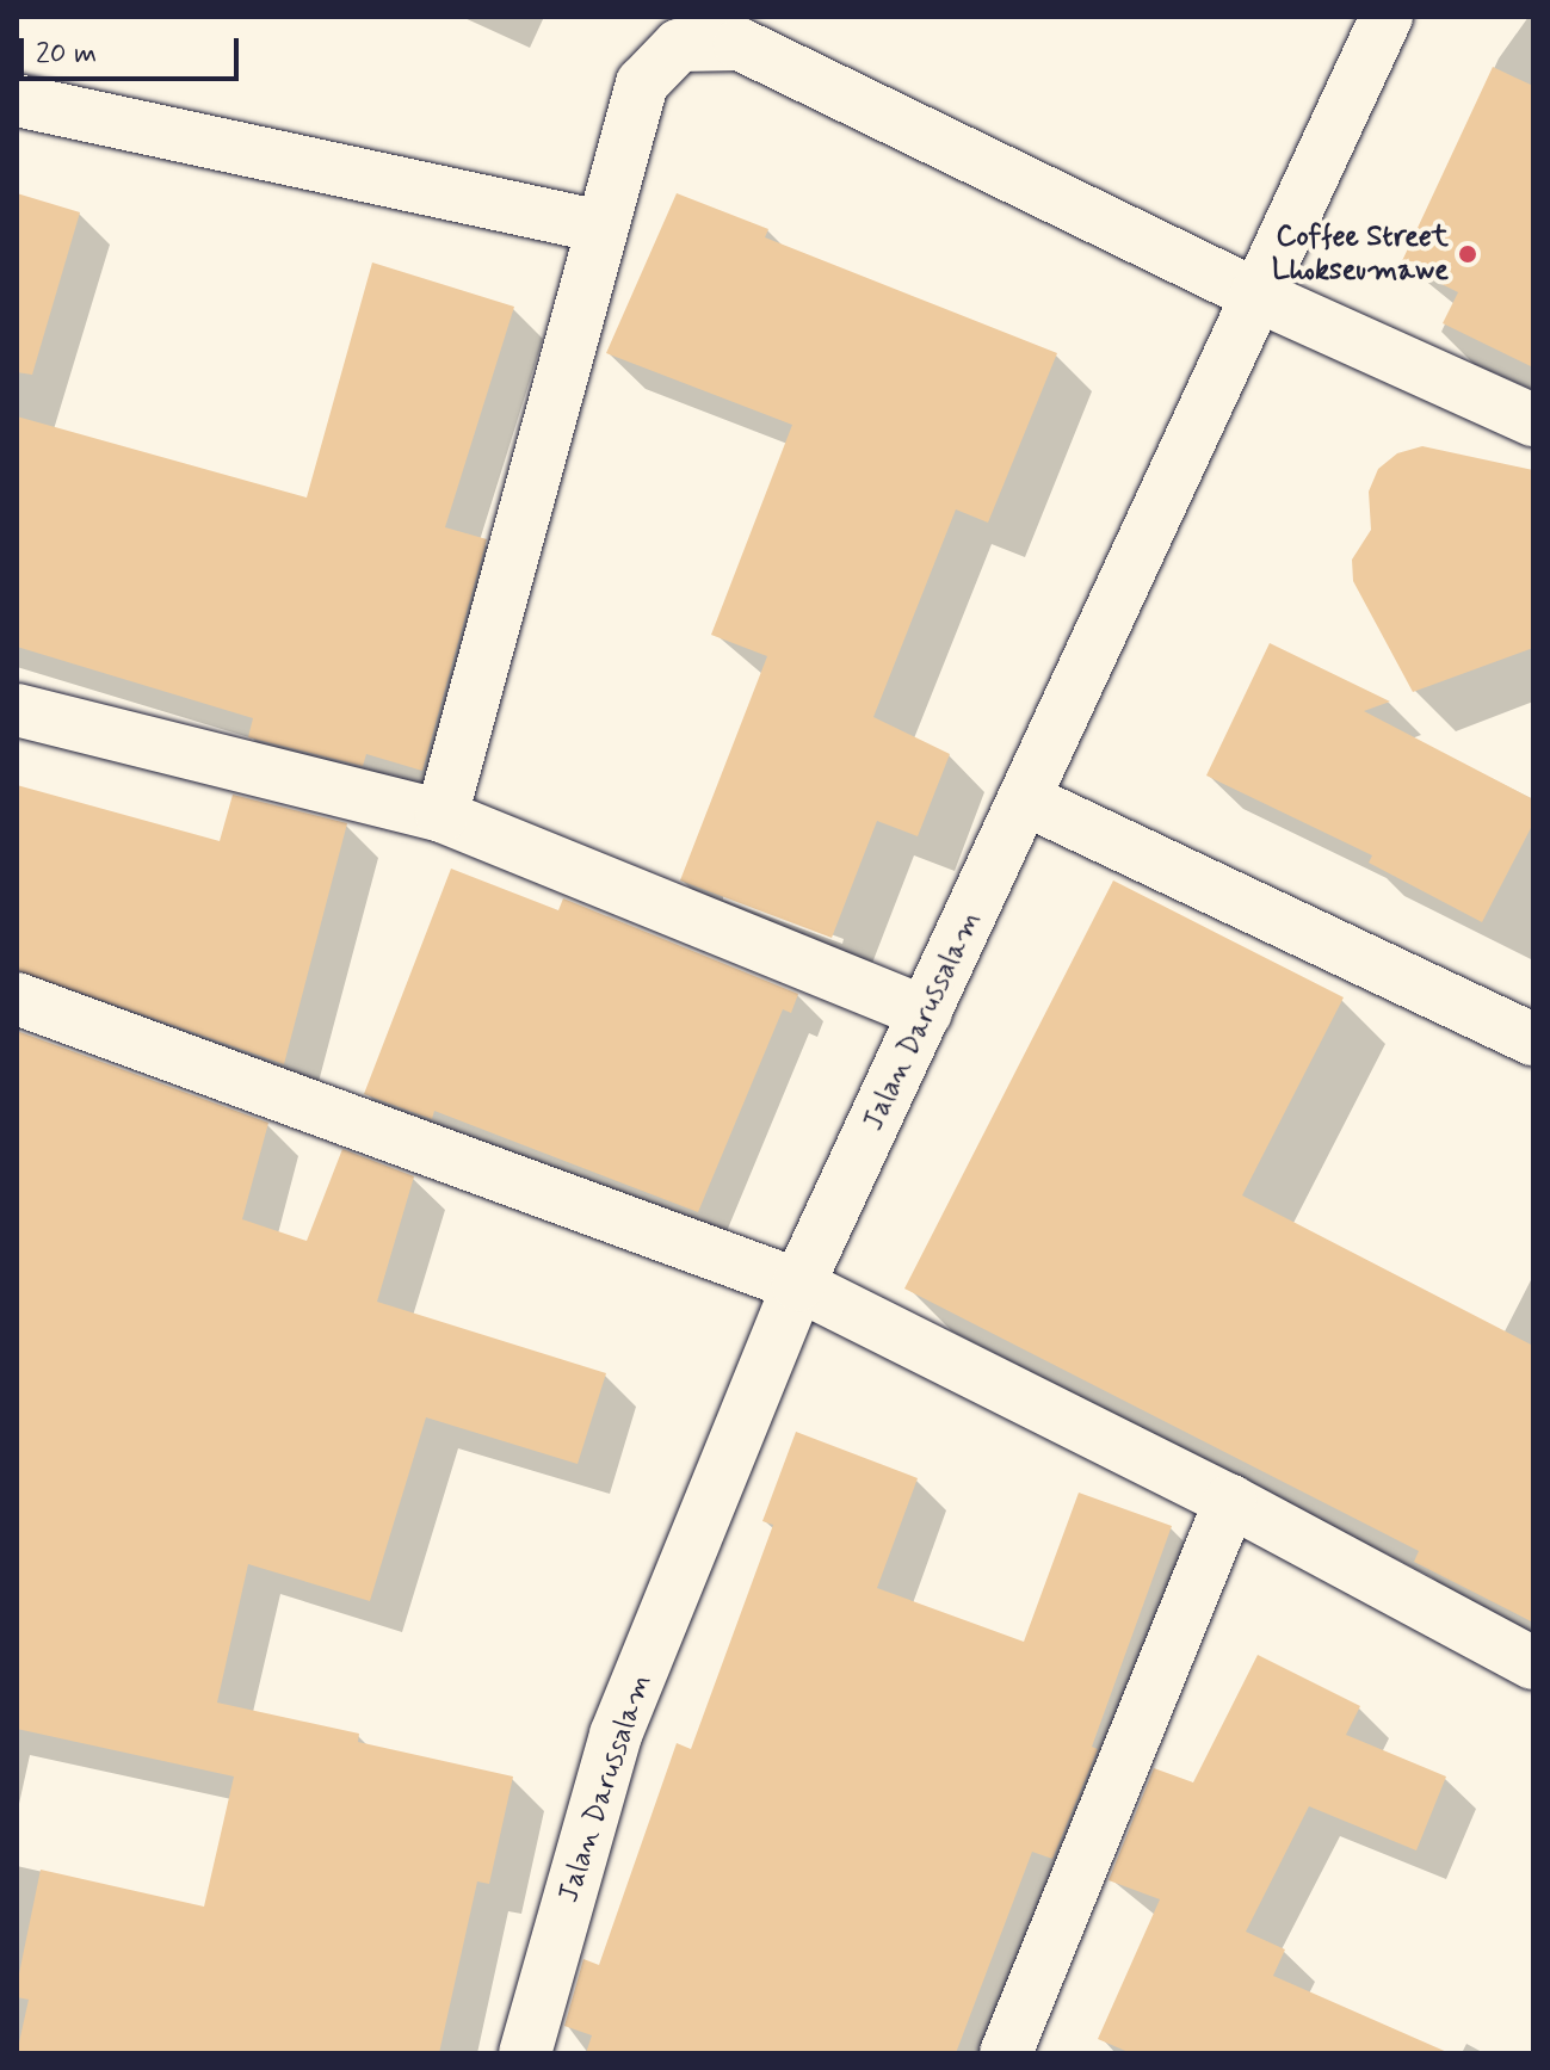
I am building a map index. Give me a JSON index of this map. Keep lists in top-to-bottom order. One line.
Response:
{"streets":{"street":["Jalan Darussalam"]},"places":["Coffee Street Lhokseumawe"],"scale_bar":"20 m"}
